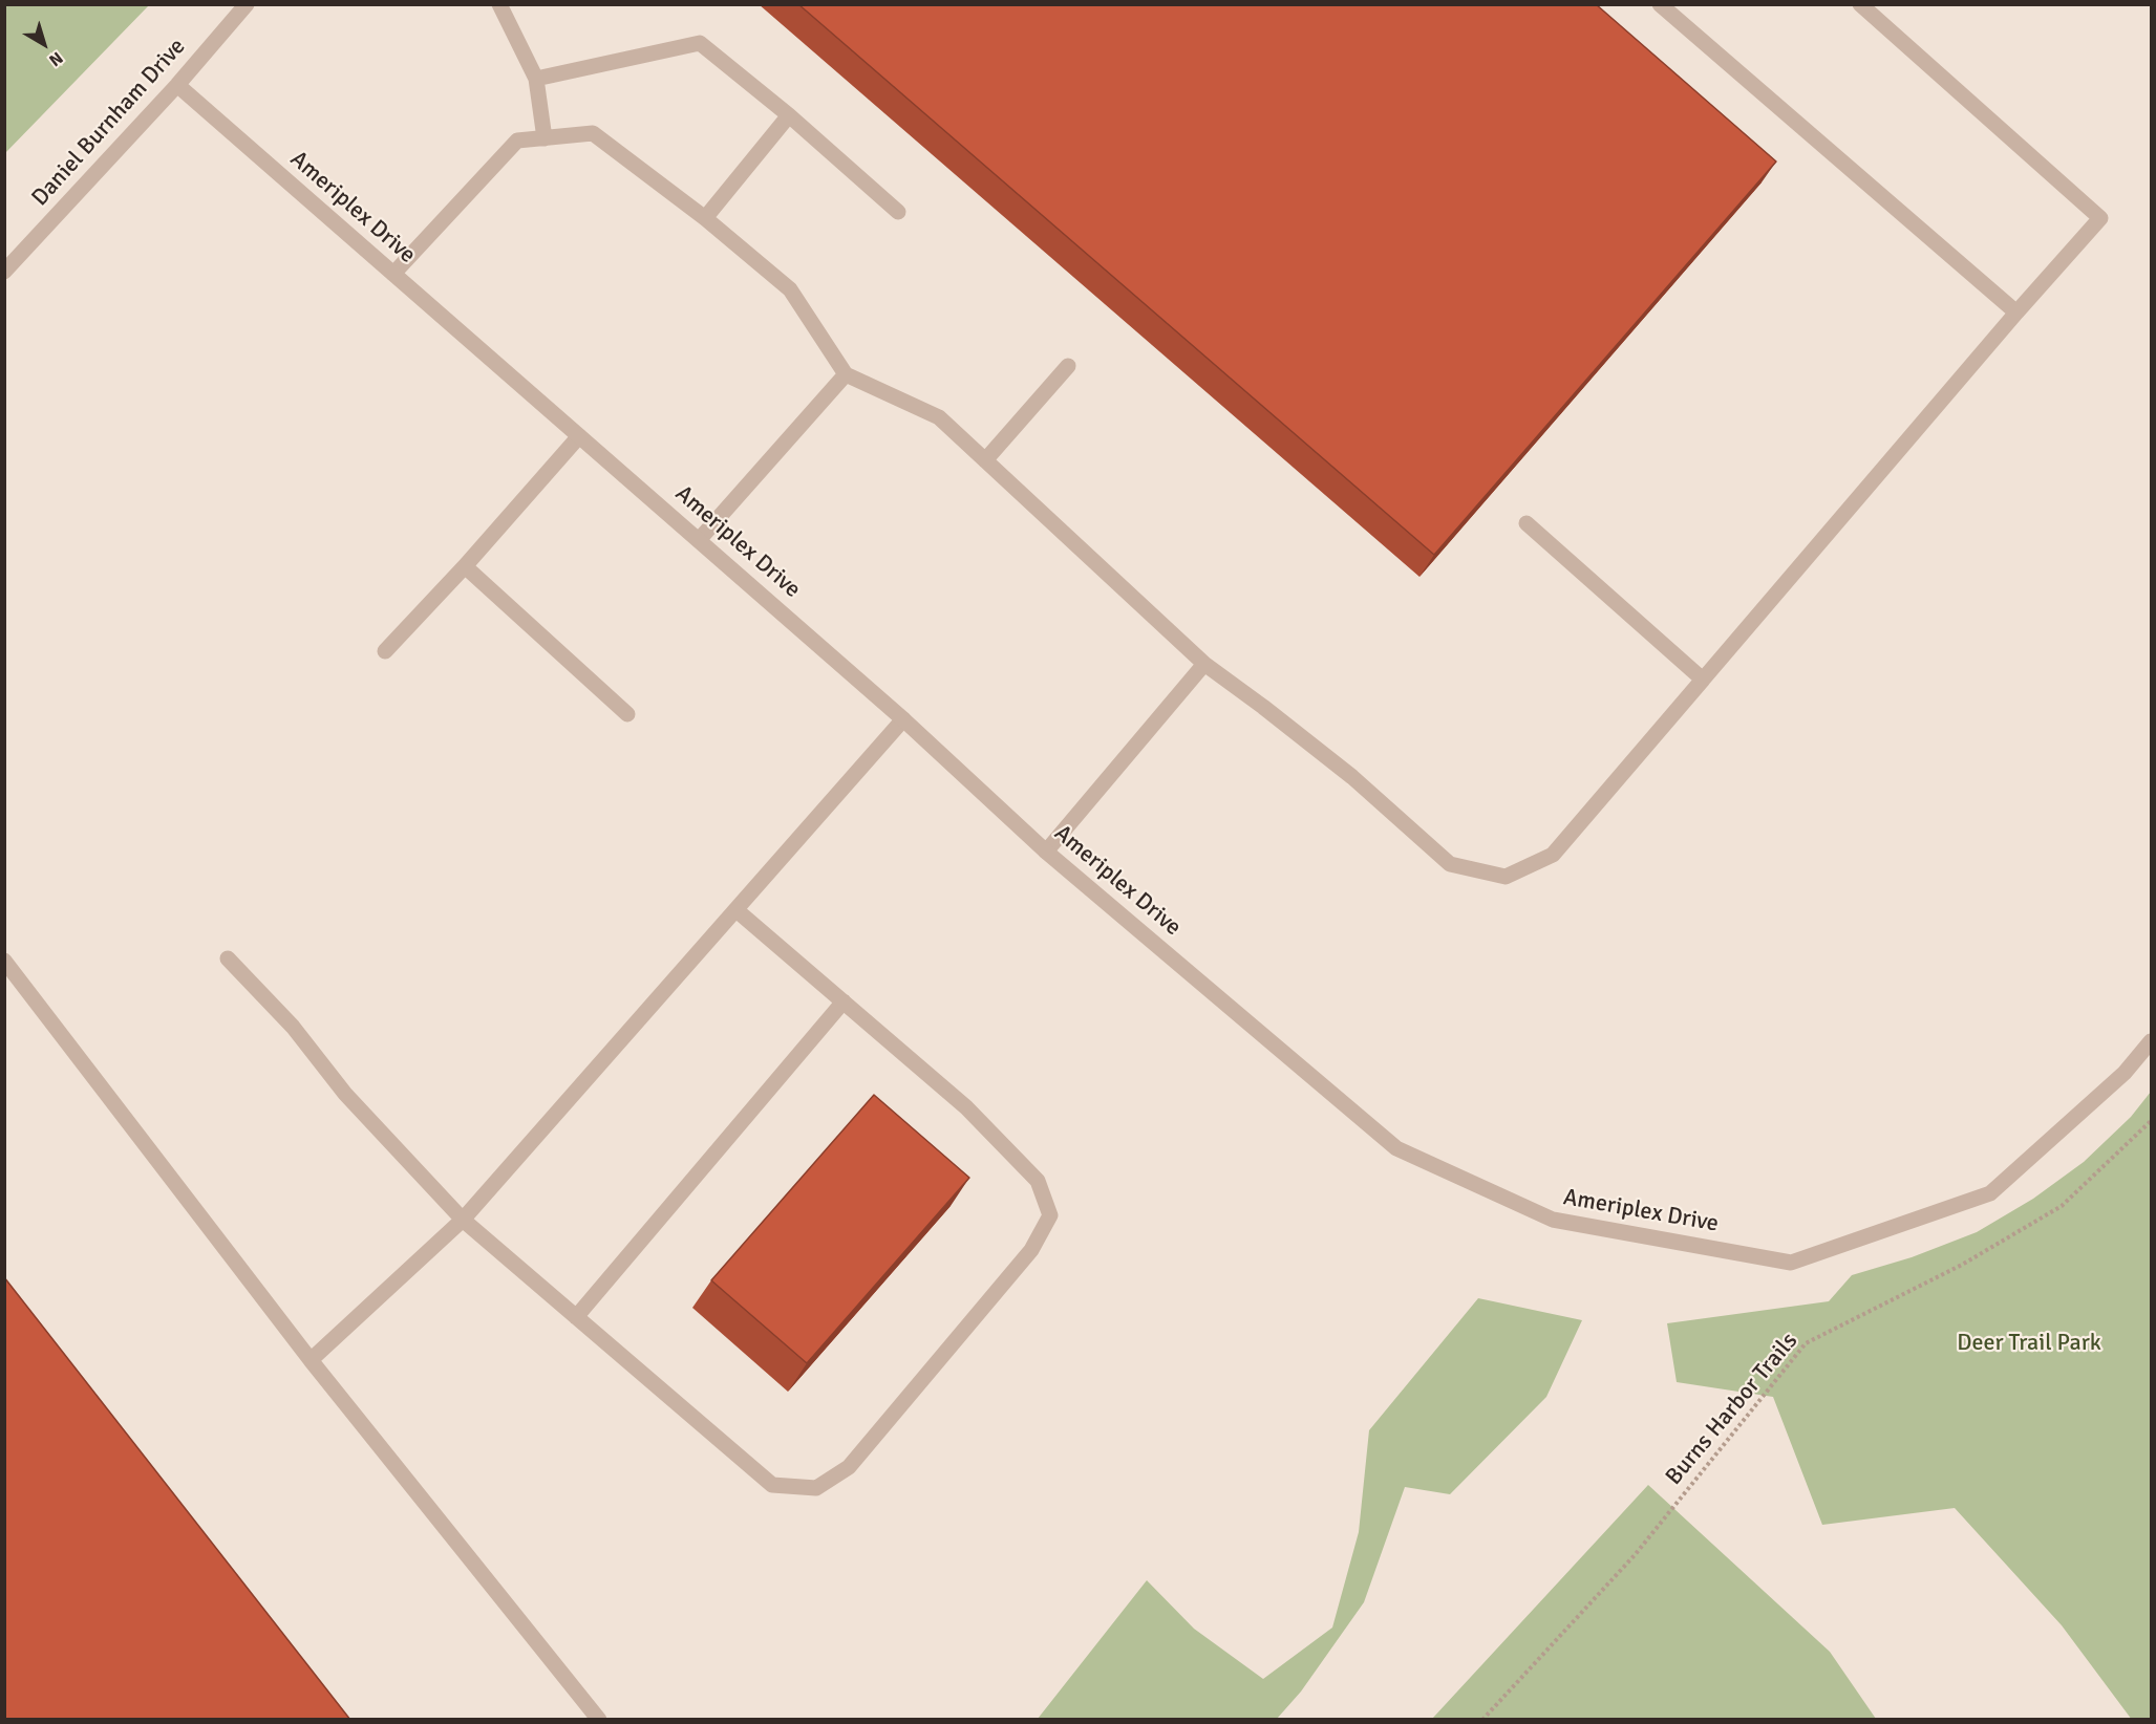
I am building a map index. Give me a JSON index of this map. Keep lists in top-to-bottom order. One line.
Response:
{"streets":{"street":["Daniel Burnham Drive","Ameriplex Drive"],"path":["Burns Harbor Trails"]},"crossings":[["Daniel Burnham Drive","Ameriplex Drive"]],"parks":["Deer Trail Park"],"north":"bottom right"}
